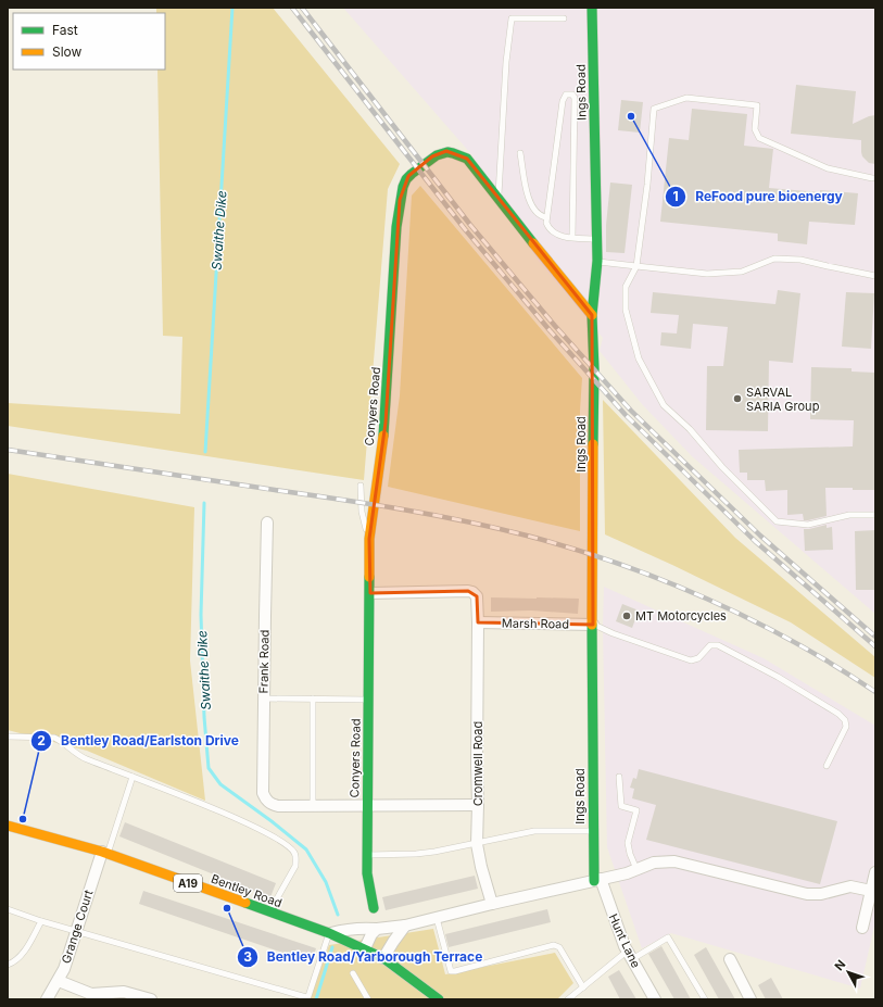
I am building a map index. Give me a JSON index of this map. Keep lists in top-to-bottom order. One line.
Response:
{"streets":{"main road":["Ings Road","Conyers Road","A19","Bentley Road"],"street":["Marsh Road","Frank Road","Cromwell Road","Grange Court","Hunt Lane"]},"crossings":[["Ings Road","Conyers Road"],["Ings Road","Marsh Road"],["Ings Road","Hunt Lane"],["Conyers Road","Cromwell Road"],["Marsh Road","Cromwell Road"],["Bentley Road","Grange Court"]],"water":["Swaithe Dike"],"places":["ReFood pure bioenergy","SARVAL SARIA Group","MT Motorcycles","Bentley Road/Earlston Drive","Bentley Road/Yarborough Terrace"],"legend":["Fast","Slow"],"north":"top left"}
